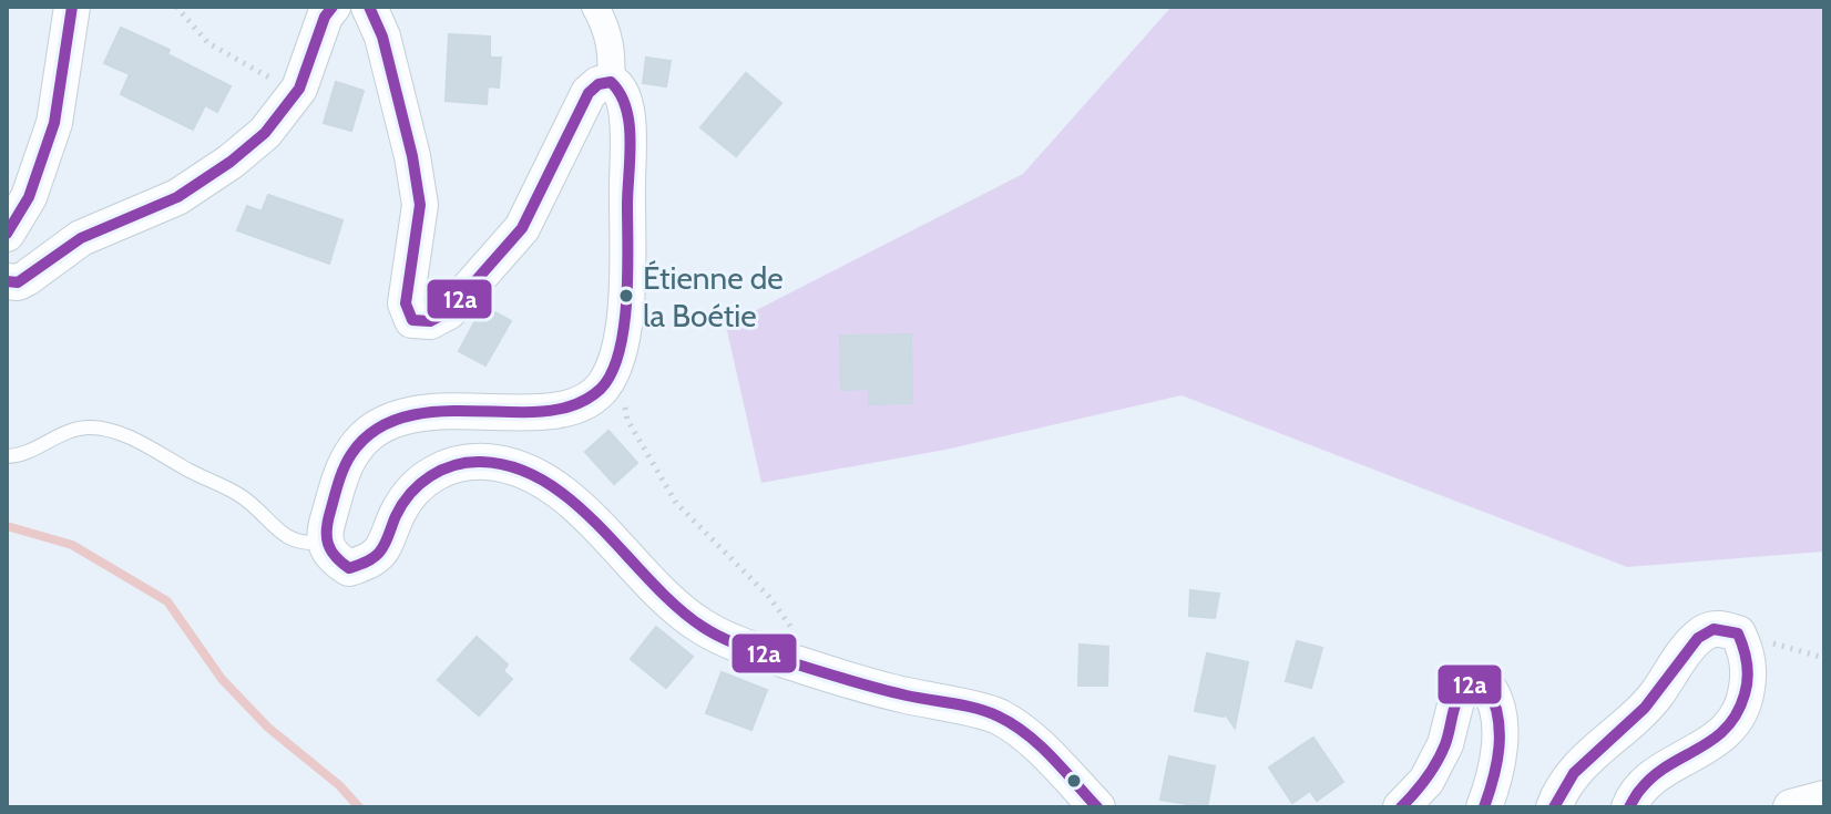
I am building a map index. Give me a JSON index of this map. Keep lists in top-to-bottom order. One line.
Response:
{"places":["Étienne de la Boétie"],"lines":["transit line 12a"]}
